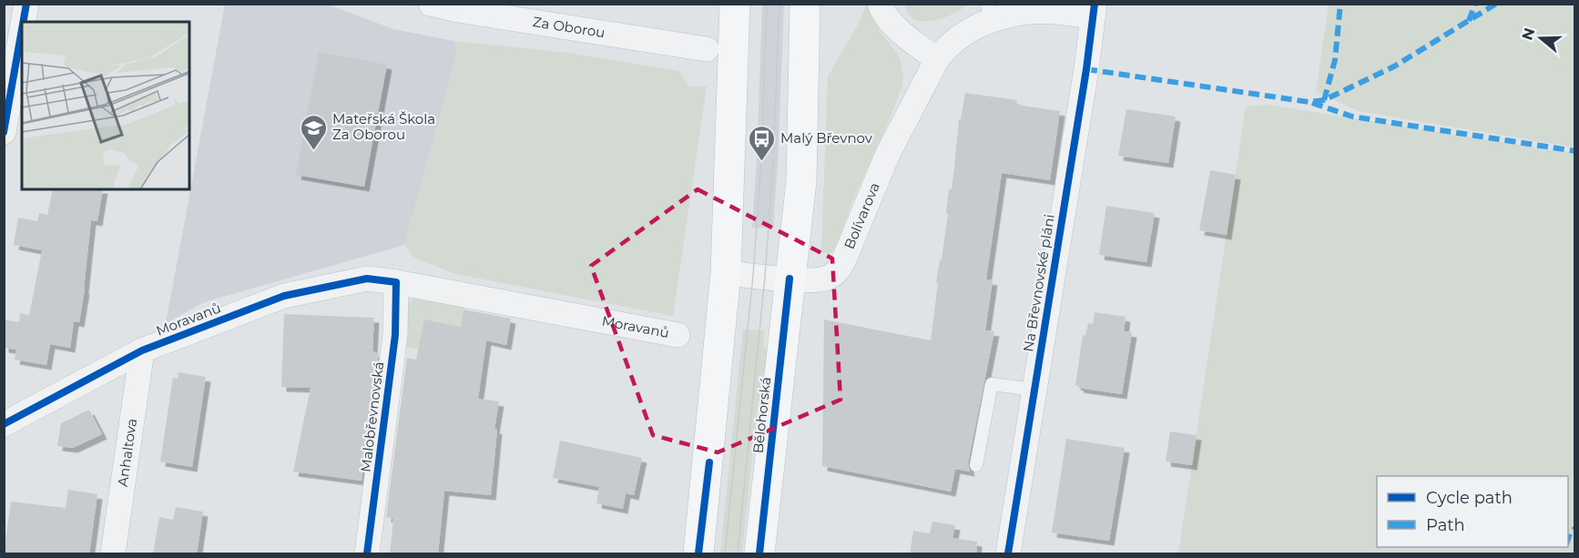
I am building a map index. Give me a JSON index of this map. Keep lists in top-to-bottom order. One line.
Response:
{"streets":{"main road":["Bělohorská"],"street":["Za Oborou","Bolívarova","Na Břevnovské pláni","Moravanů","Malobřevnovská","Anhaltova"]},"crossings":[["Bolívarova","Na Břevnovské pláni"],["Bolívarova","Bělohorská"],["Moravanů","Malobřevnovská"],["Moravanů","Anhaltova"]],"places":{"school or university":["Mateřská Škola Za Oborou"],"bus stop":["Malý Břevnov"]},"legend":["Cycle path","Path"],"north":"left"}
